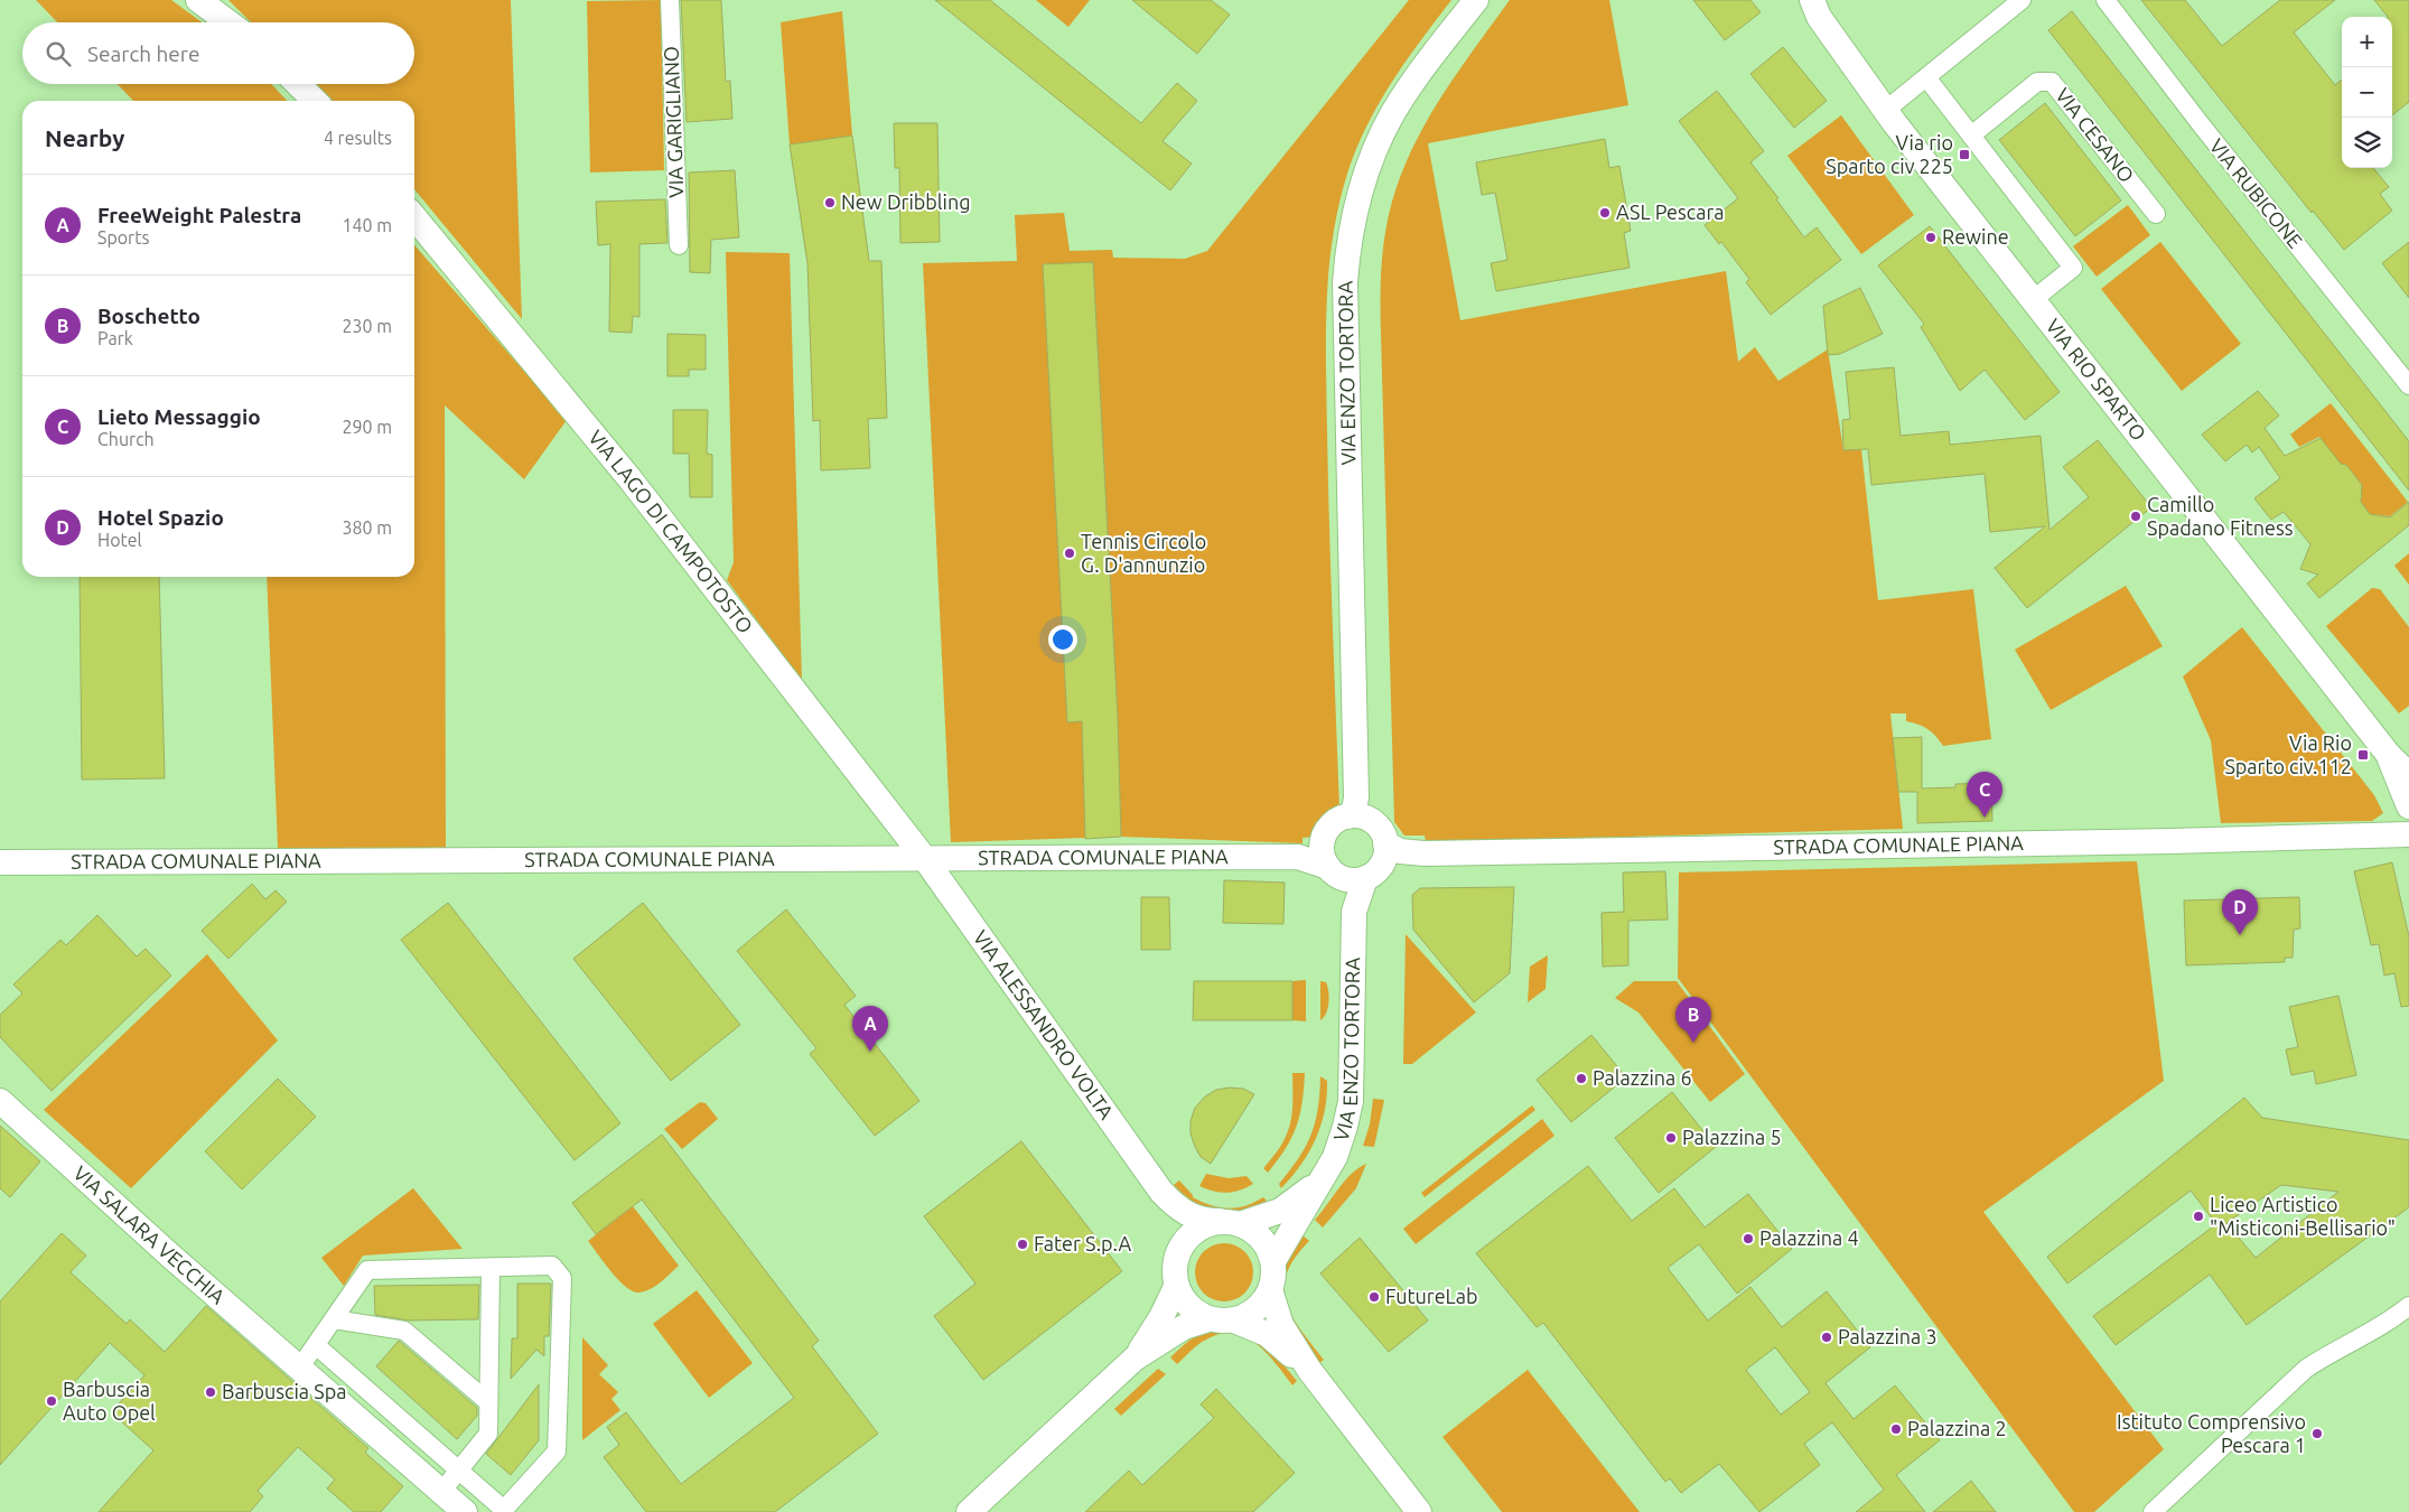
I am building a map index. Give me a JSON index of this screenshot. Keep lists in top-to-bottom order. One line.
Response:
{"streets":{"street":["VIA GARIGLIANO","VIA CESANO","VIA RUBICONE","VIA ENZO TORTORA","VIA RIO SPARTO","VIA LAGO DI CAMPOTOSTO","STRADA COMUNALE PIANA","VIA ALESSANDRO VOLTA","VIA SALARA VECCHIA"]},"crossings":[["VIA ENZO TORTORA","STRADA COMUNALE PIANA"],["VIA ENZO TORTORA","VIA ALESSANDRO VOLTA"],["VIA LAGO DI CAMPOTOSTO","STRADA COMUNALE PIANA"],["VIA LAGO DI CAMPOTOSTO","VIA ALESSANDRO VOLTA"],["STRADA COMUNALE PIANA","VIA ALESSANDRO VOLTA"]],"places":{"transit":["Via rio Sparto civ 225","Via Rio Sparto civ.112"],"other":["New Dribbling","ASL Pescara","Rewine","Camillo Spadano Fitness","Tennis Circolo G. D'annunzio","Palazzina 6","Palazzina 5","Liceo Artistico \"Misticoni-Bellisario\"","Palazzina 4","Fater S.p.A","FutureLab","Palazzina 3","Barbuscia Spa","Barbuscia Auto Opel","Palazzina 2","Istituto Comprensivo Pescara 1"]},"page":{"map_buttons":["+","−"],"search":"Search here","heading":["Nearby","4 results"],"list":[{"mark":"A","name":"FreeWeight Palestra","note":"Sports","value":"140 m"},{"mark":"B","name":"Boschetto","note":"Park","value":"230 m"},{"mark":"C","name":"Lieto Messaggio","note":"Church","value":"290 m"},{"mark":"D","name":"Hotel Spazio","note":"Hotel","value":"380 m"}],"pins":["C","D","B","A"]}}
